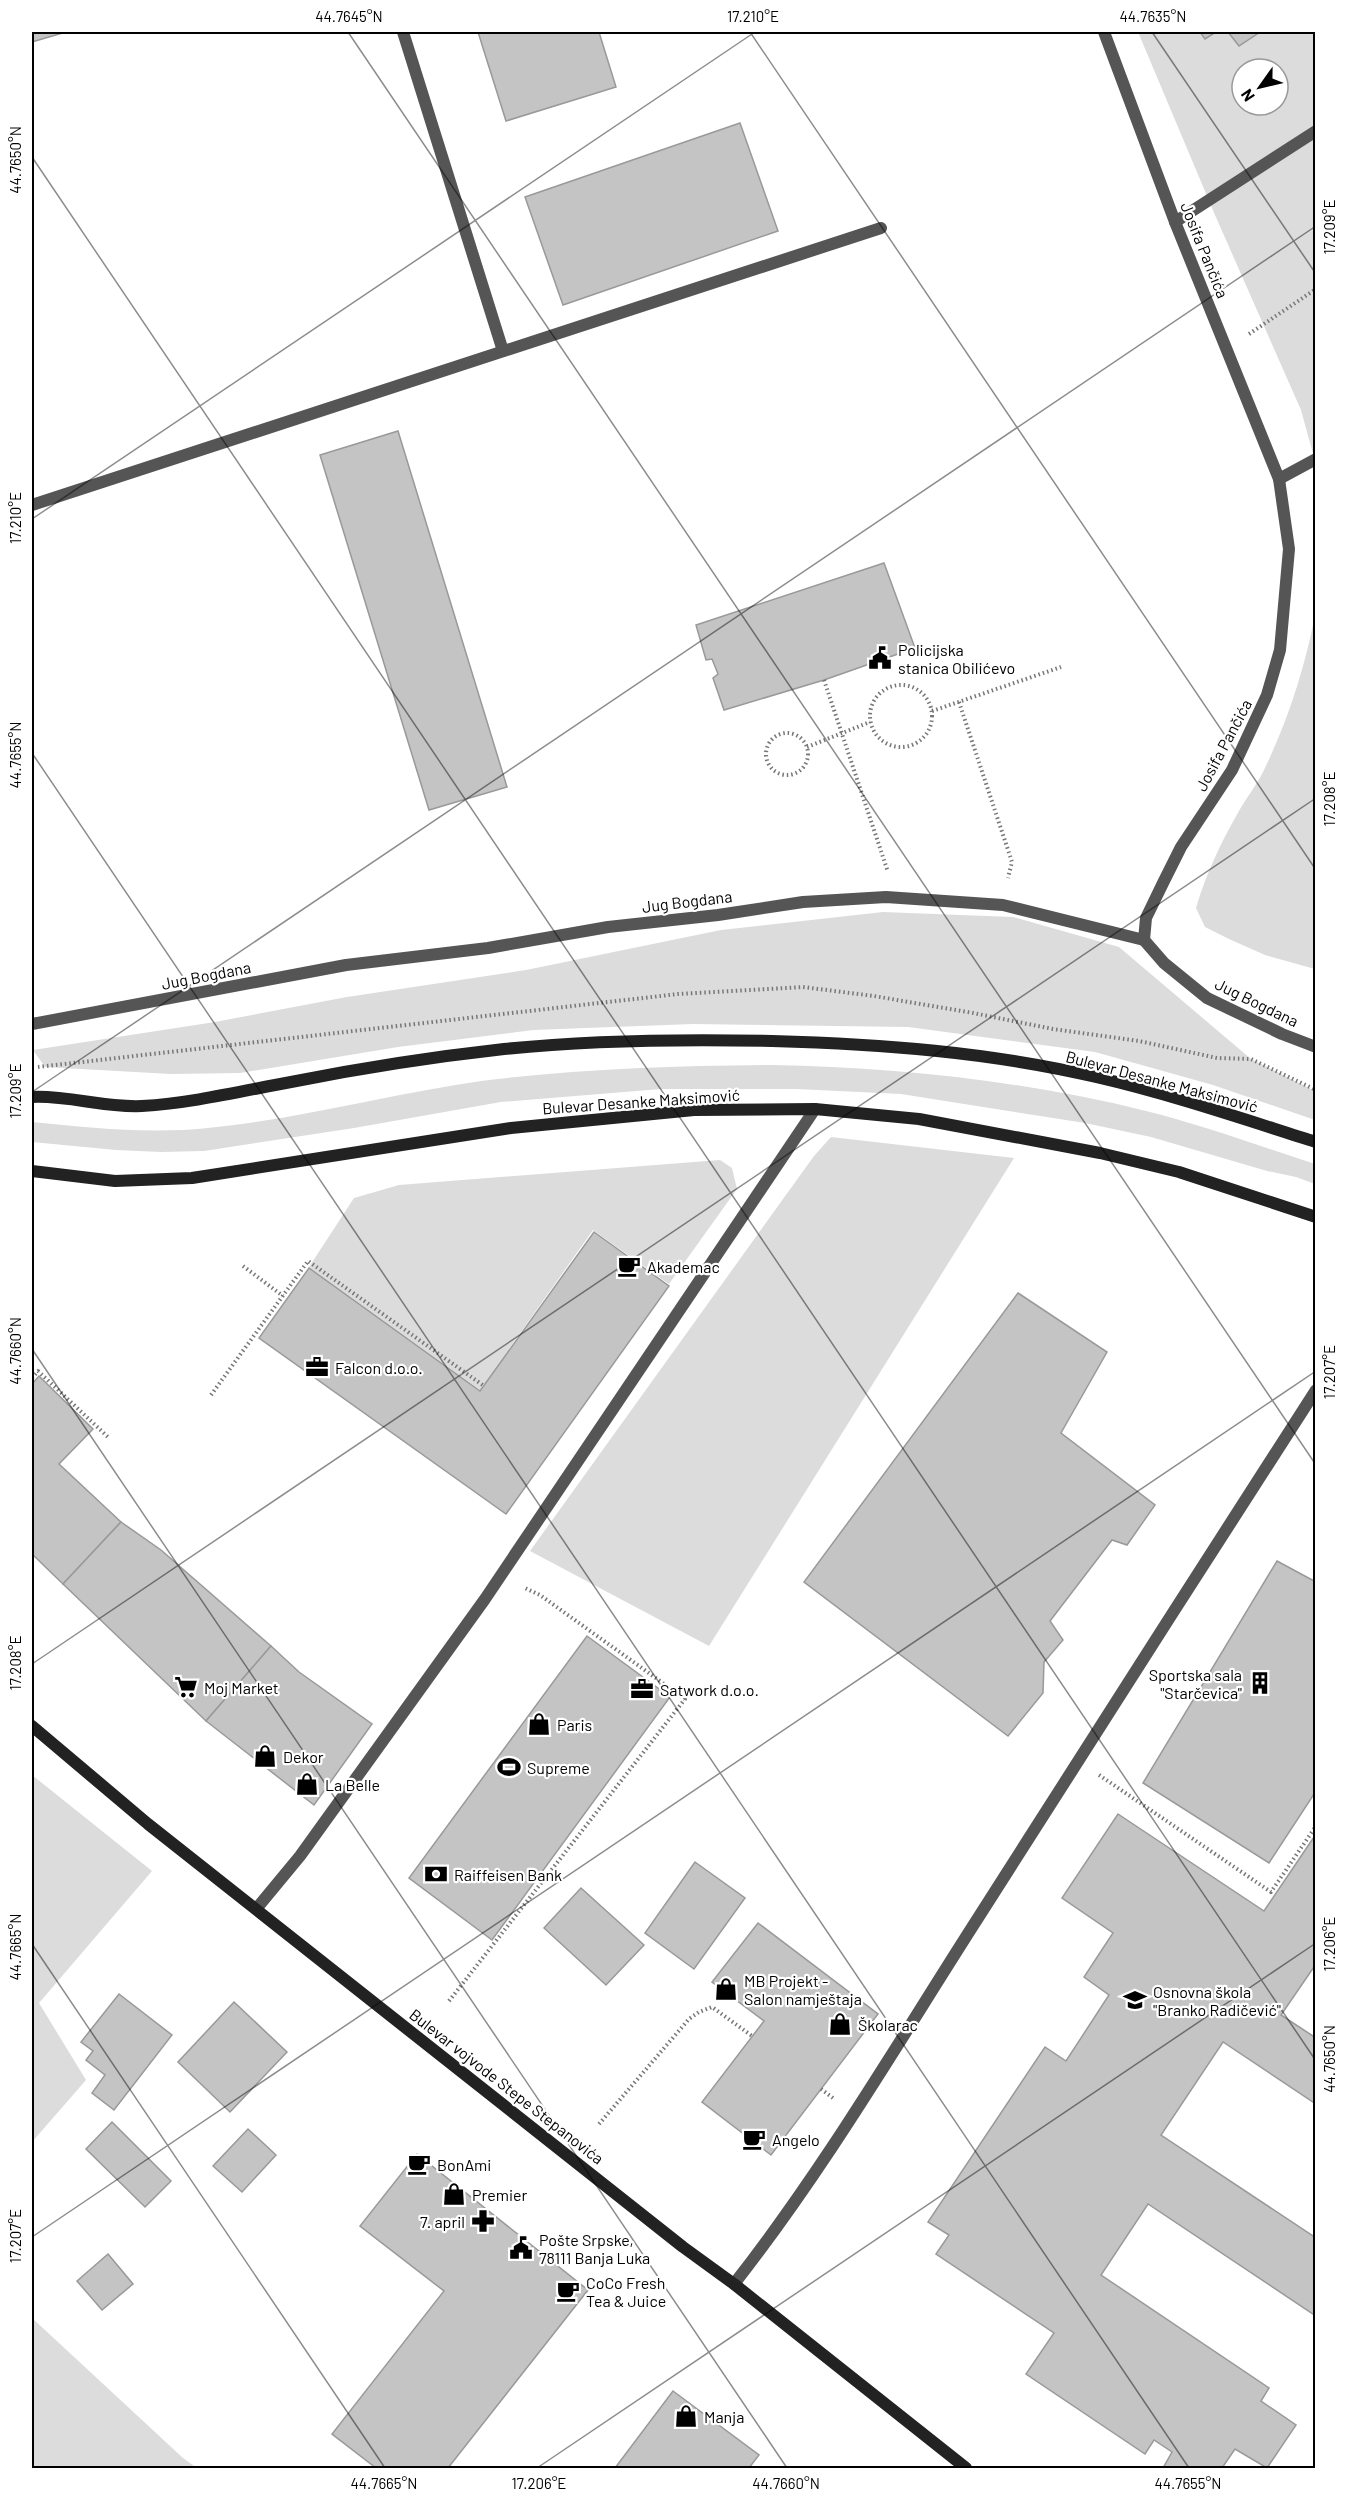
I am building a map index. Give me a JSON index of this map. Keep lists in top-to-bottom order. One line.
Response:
{"streets":{"main road":["Bulevar Desanke Maksimović","Bulevar vojvode Stepe Stepanovića"],"street":["Josifa Pančića","Jug Bogdana"]},"crossings":[["Josifa Pančića","Jug Bogdana"]],"places":{"public building":["Policijska stanica Obilićevo","Pošte Srpske, 78111 Banja Luka"],"cafe":["Akademac","Angelo","BonAmi","CoCo Fresh Tea & Juice"],"office":["Falcon d.o.o.","Satwork d.o.o."],"building":["Sportska sala \"Starčevica\""],"supermarket":["Moj Market"],"shop":["Paris","Dekor","La Belle","MB Projekt - Salon namještaja","Školarac","Premier","Manja"],"sports":["Supreme"],"bank":["Raiffeisen Bank"],"school or university":["Osnovna škola \"Branko Radičević\""],"pharmacy":["7. april"]},"north":"bottom left","coordinates":["44.7645°N","17.210°E","44.7635°N","44.7650°N","17.209°E","44.7655°N","17.208°E","44.7660°N","17.207°E","17.206°E","44.7665°N"]}
